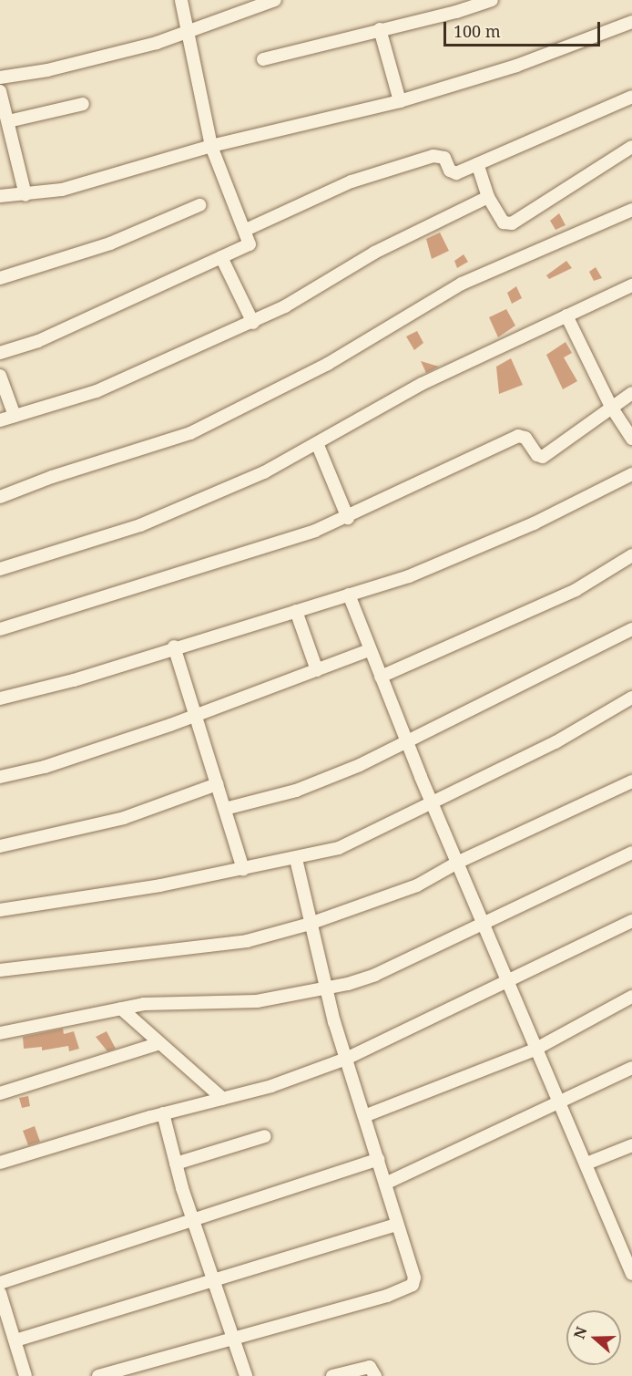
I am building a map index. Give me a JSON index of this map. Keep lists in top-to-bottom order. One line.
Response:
{"scale_bar":"100 m","north":"left"}
